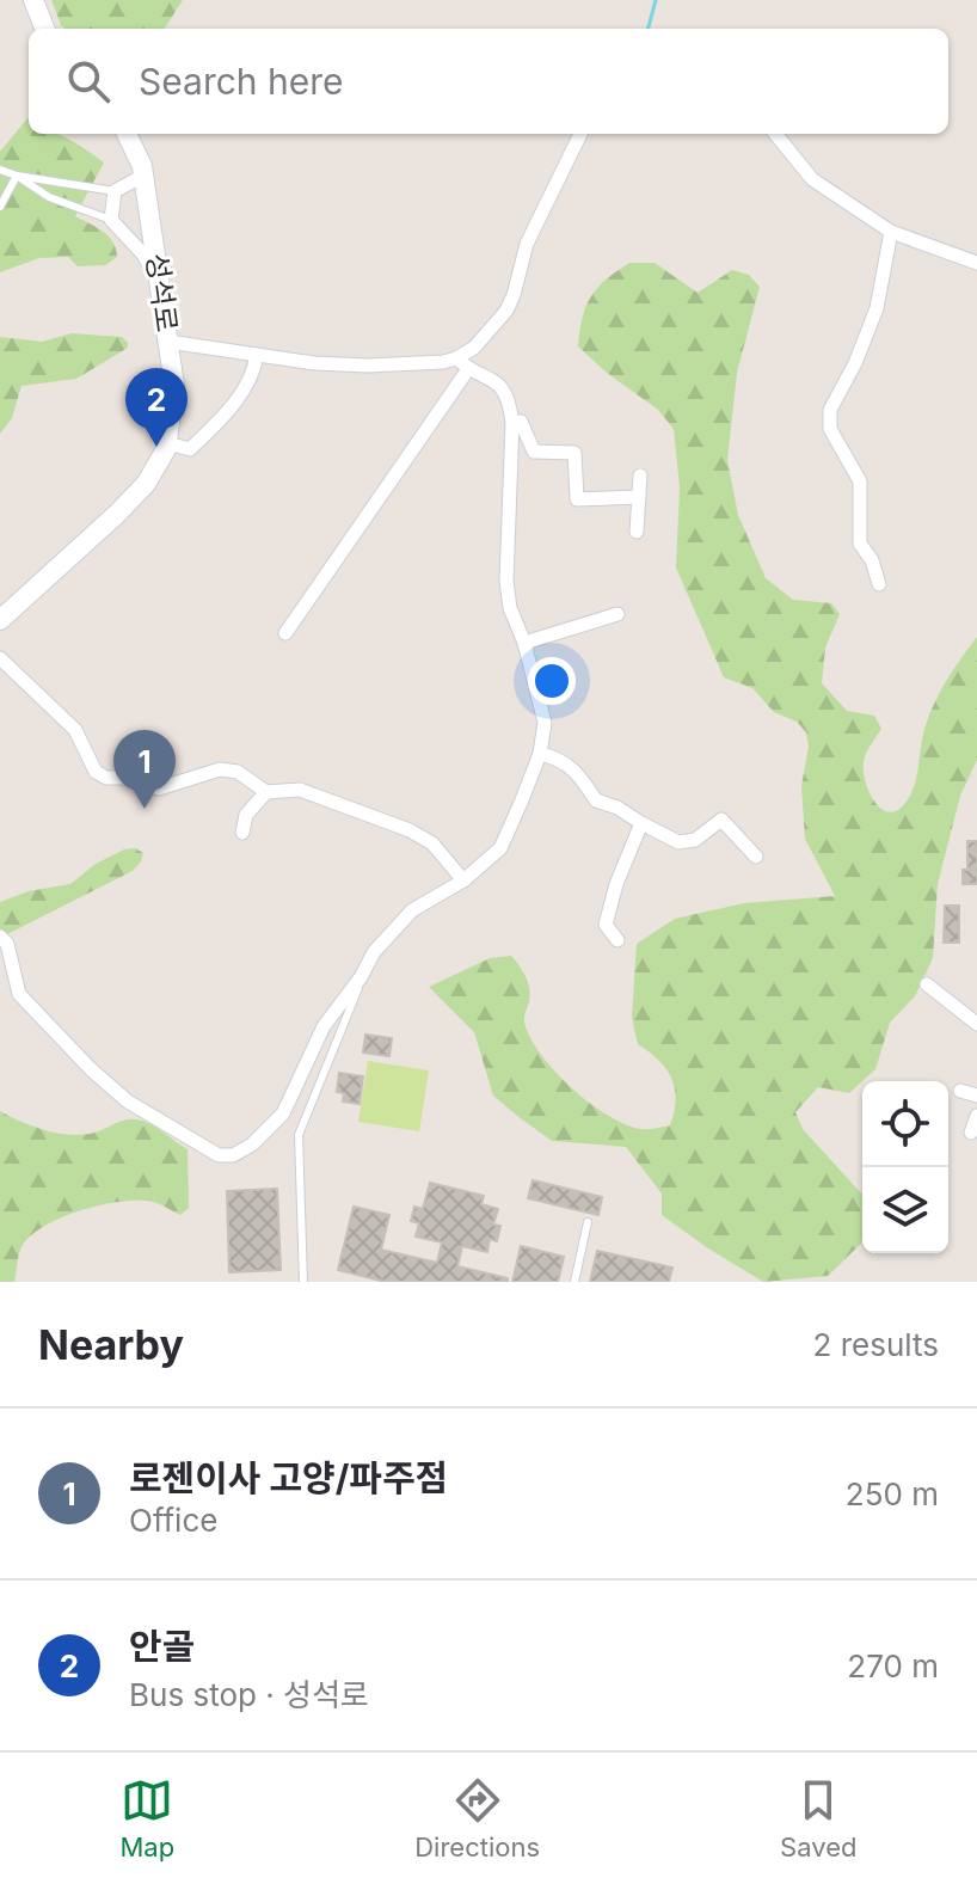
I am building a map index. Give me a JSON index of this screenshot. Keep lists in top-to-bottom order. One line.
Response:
{"streets":{"street":["성석로"]},"page":{"search":"Search here","pins":["2","1"],"heading":["Nearby","2 results"],"list":[{"mark":"1","name":"로젠이사 고양/파주점","note":"Office","value":"250 m"},{"mark":"2","name":"안골","note":"Bus stop · 성석로","value":"270 m"}],"nav":["Map","Directions","Saved"]}}
